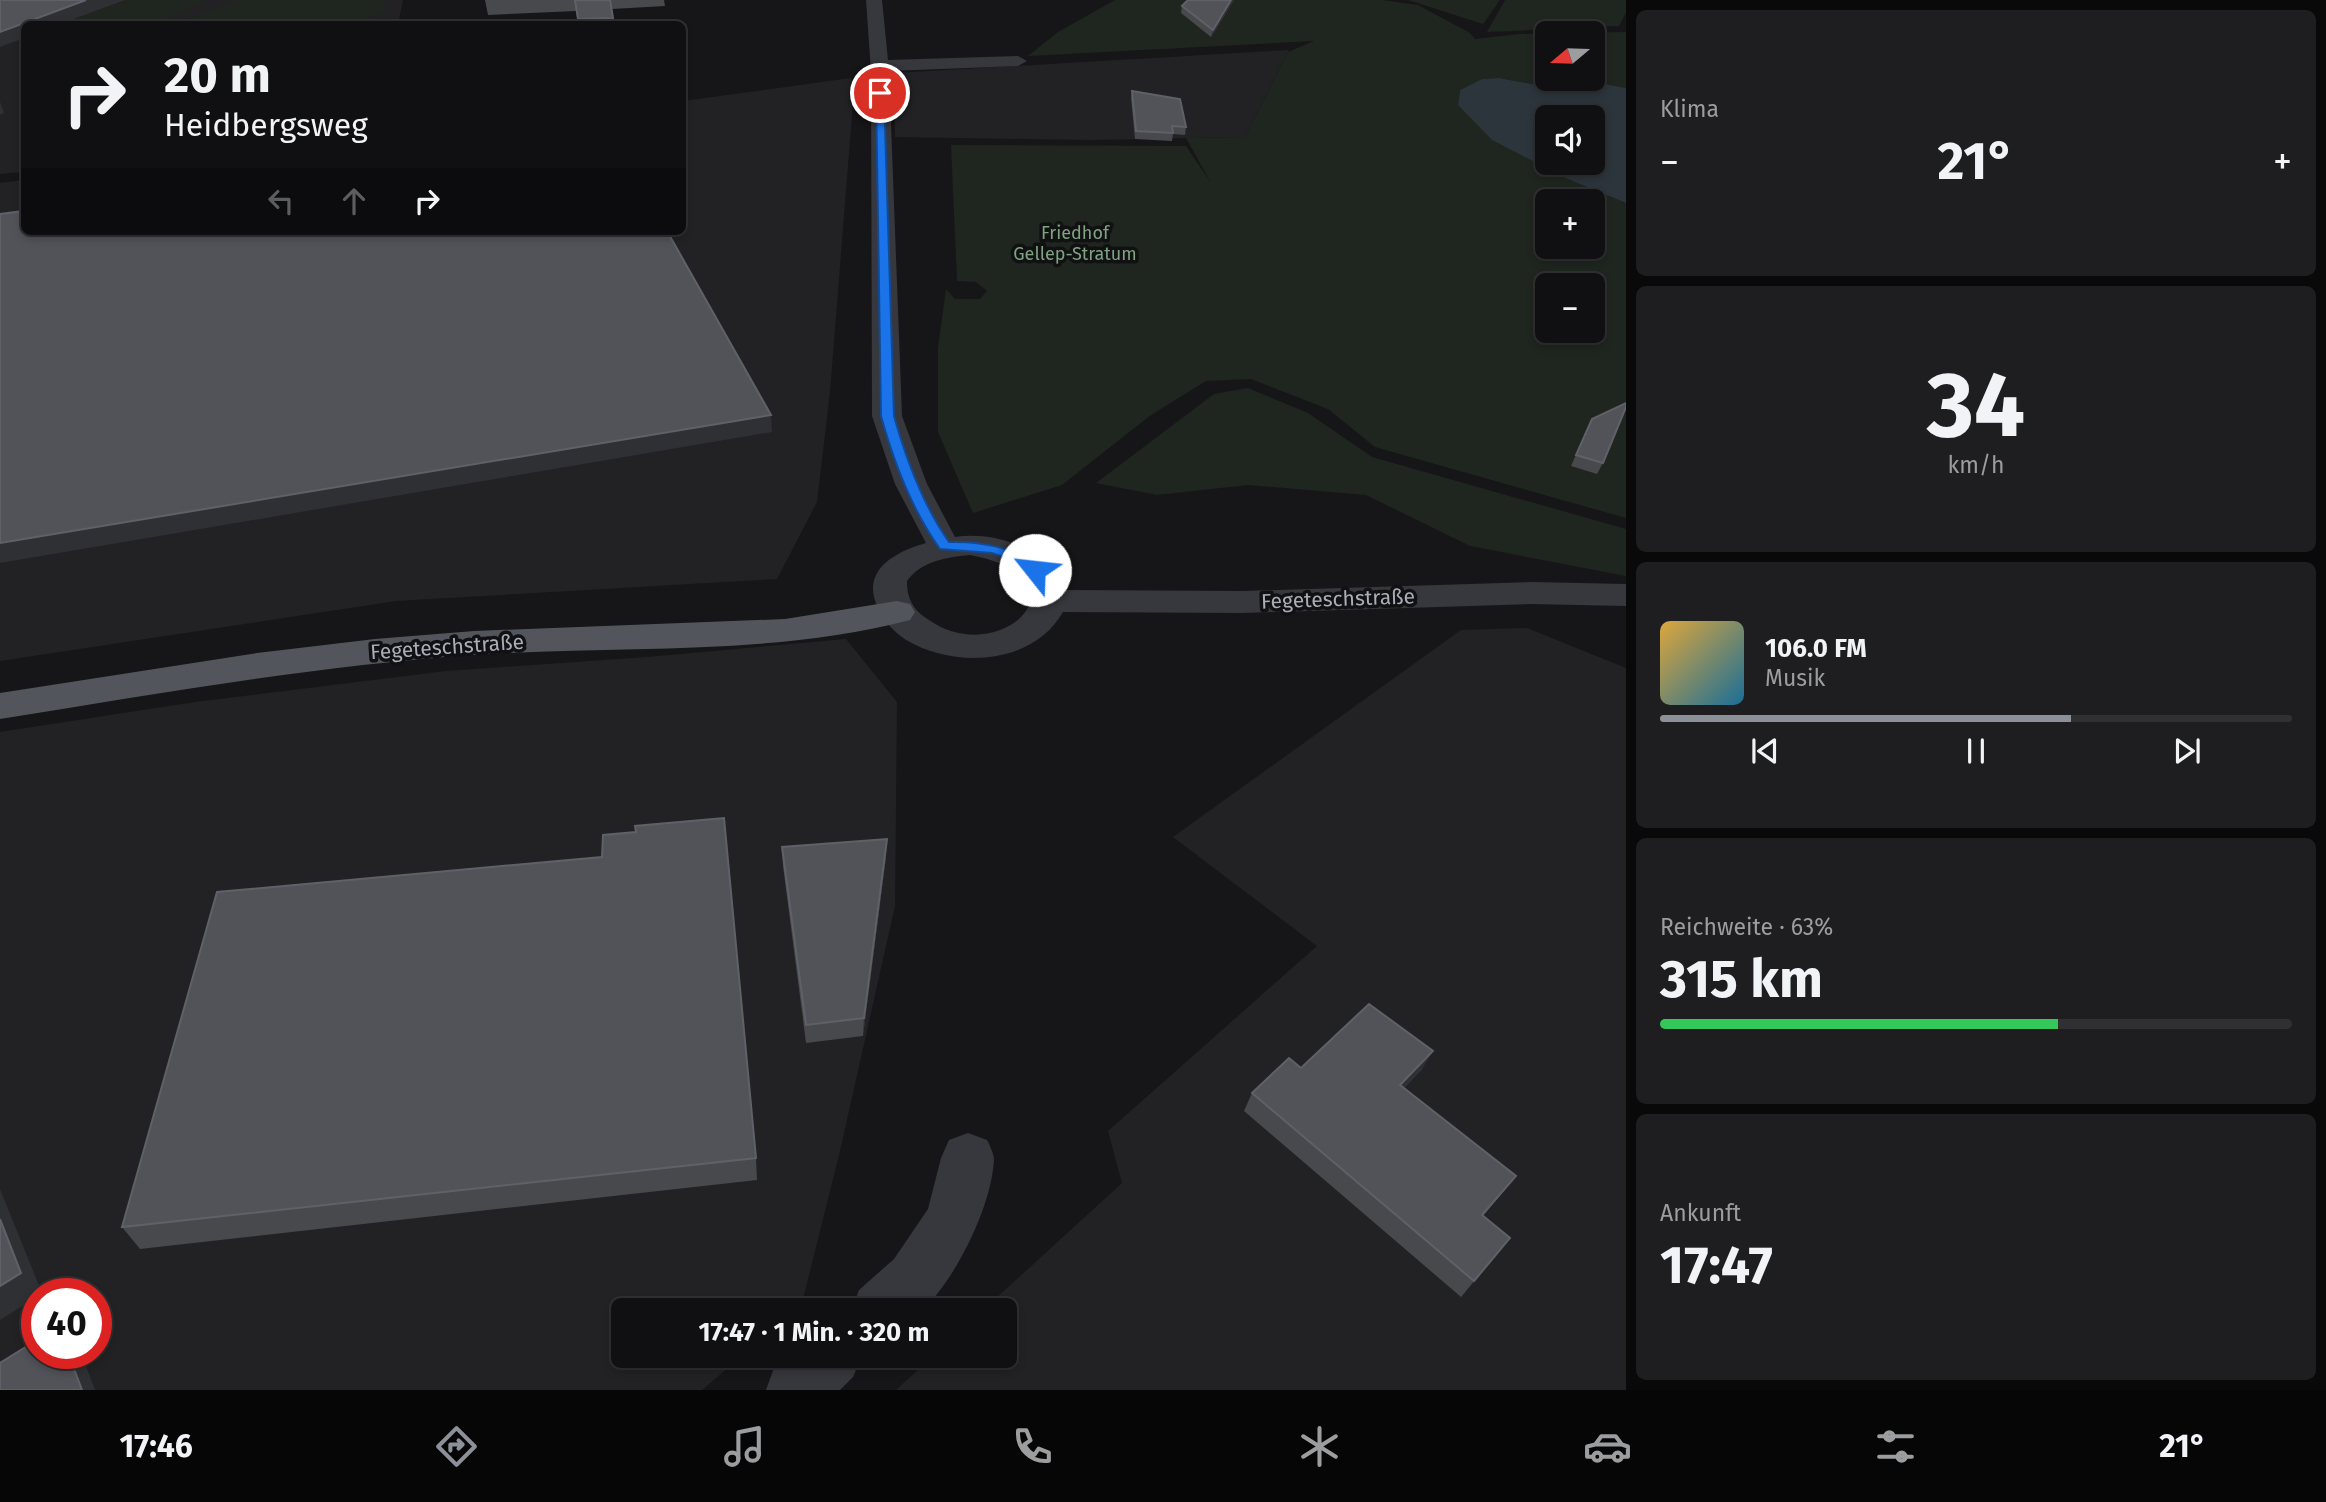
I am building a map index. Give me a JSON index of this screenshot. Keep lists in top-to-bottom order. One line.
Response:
{"streets":{"main road":["Fegeteschstraße"]},"parks":["Friedhof Gellep-Stratum"],"north":"left","page":{"tile":["Klima",["34","km/h"],["Reichweite · 63%","315 km"],["Ankunft","17:47"]],"map_buttons":["+","−"],"turn":["20 m","Heidbergsweg"],"heat":["−","21°","+"],"song":["106.0 FM","Musik"],"limit":"40","trip":"17:47 · 1 Min. · 320 m","tabs":["17:46","21°"]}}
